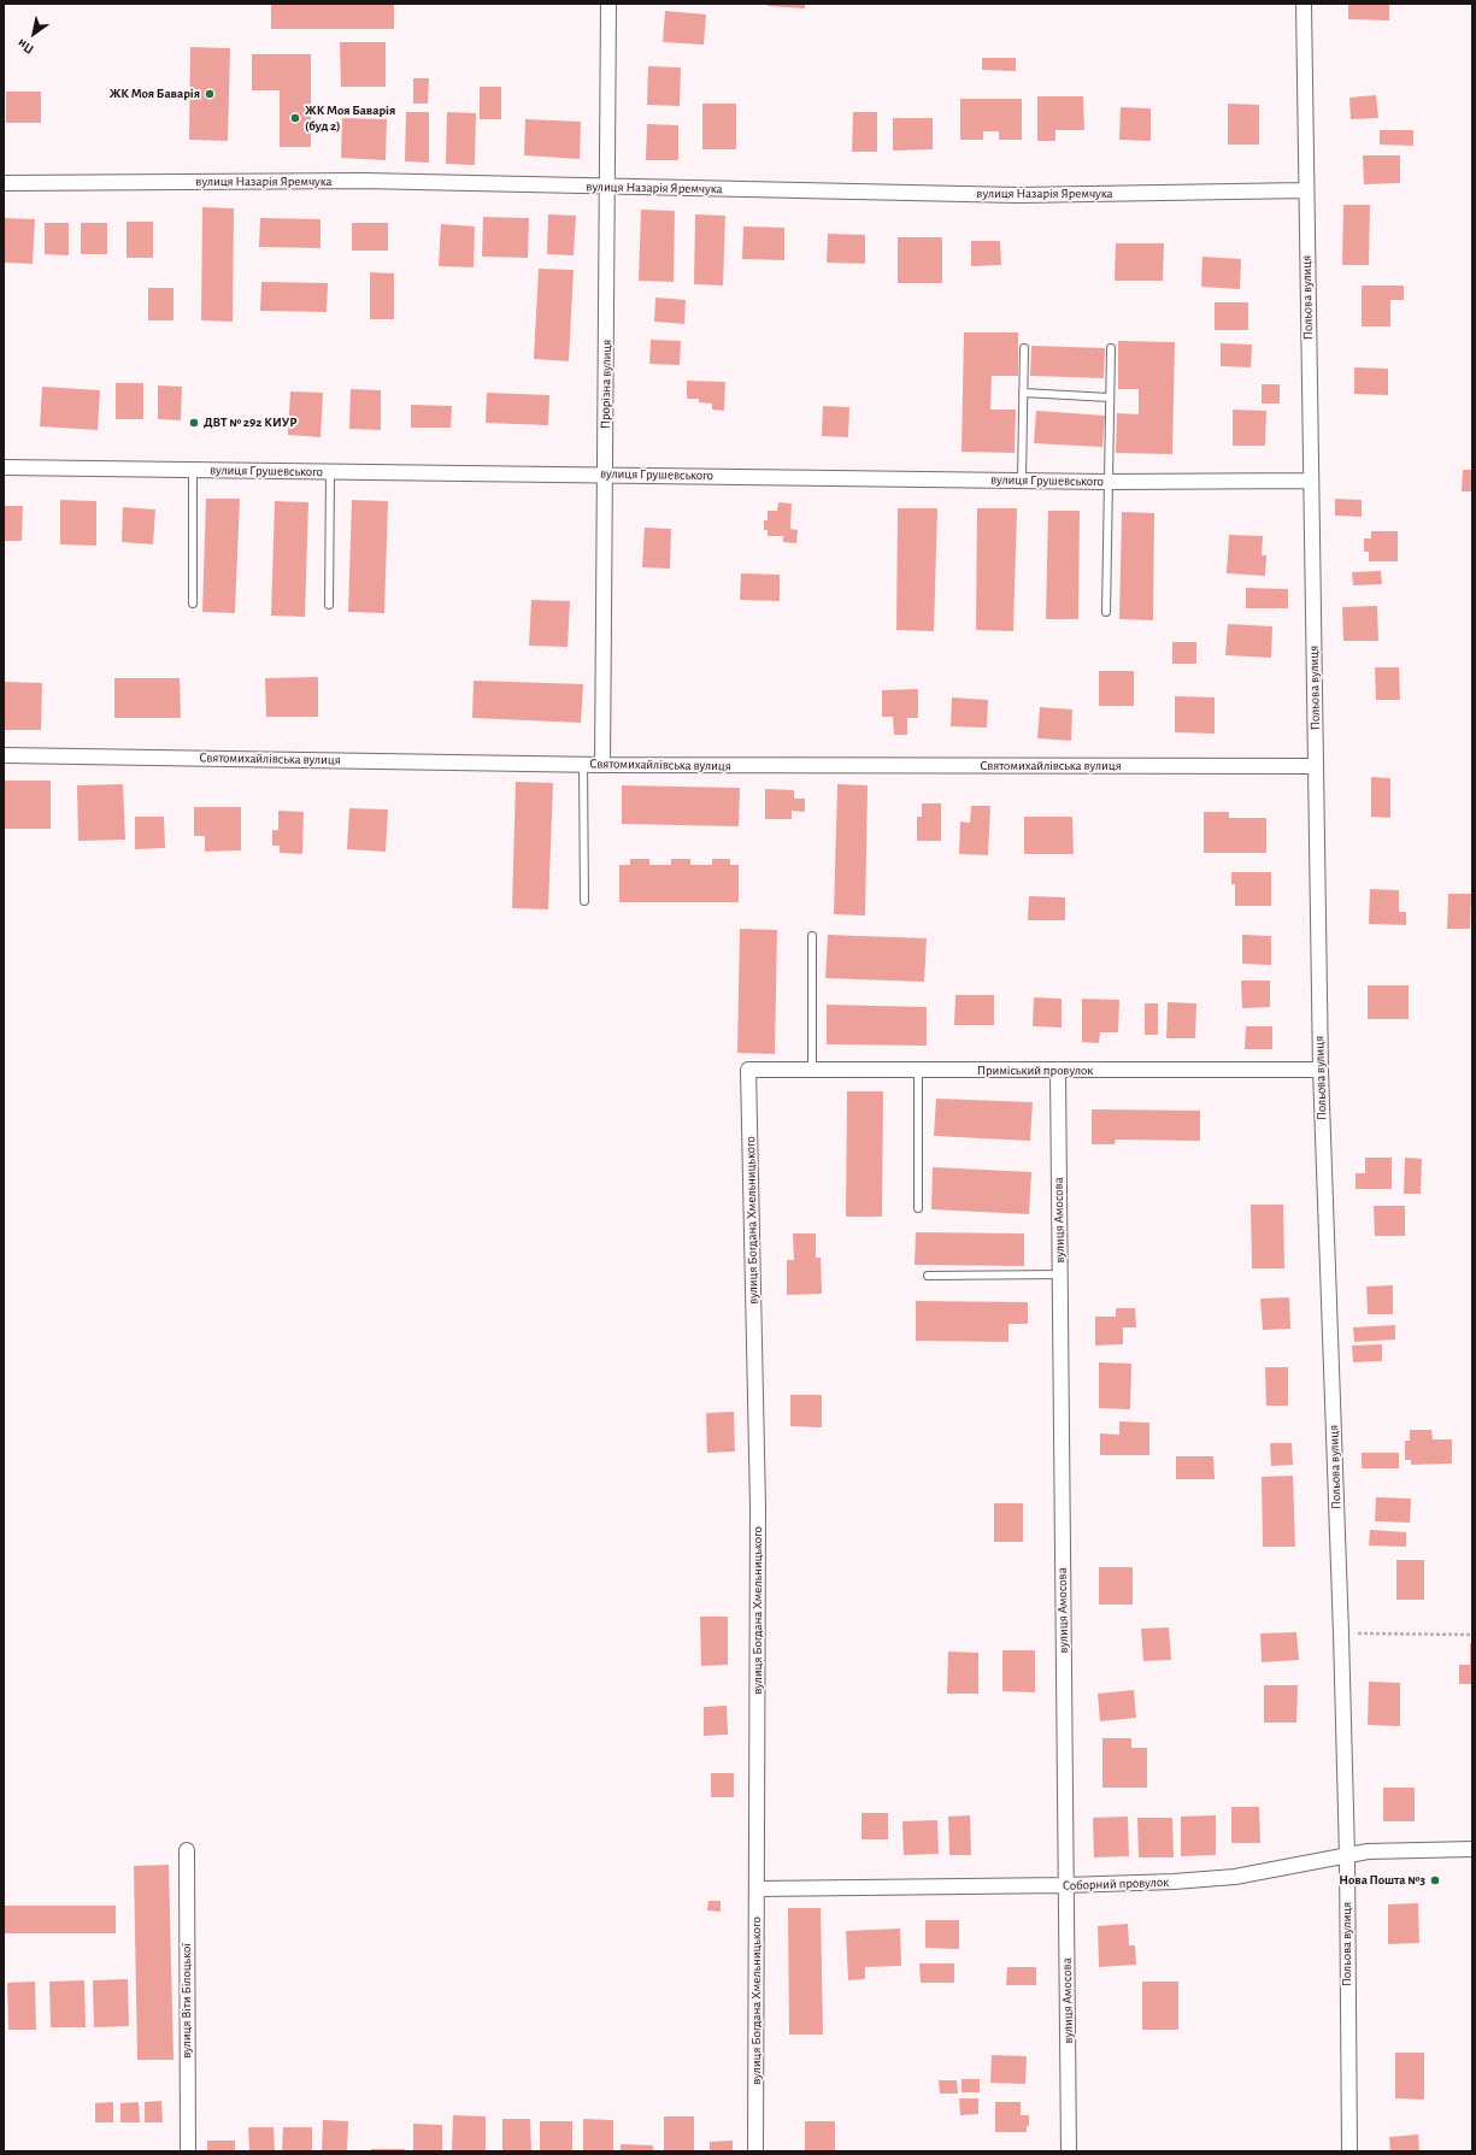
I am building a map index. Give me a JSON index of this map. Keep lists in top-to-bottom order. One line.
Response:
{"streets":{"street":["вулиця Назарія Яремчука","Польова вулиця","Прорізна вулиця","вулиця Грушевського","Святомихайлівська вулиця","Приміський провулок","вулиця Богдана Хмельницького","вулиця Амосова","Соборний провулок","вулиця Віти Білоцької"]},"crossings":[["вулиця Назарія Яремчука","Польова вулиця"],["вулиця Назарія Яремчука","Прорізна вулиця"],["Польова вулиця","вулиця Грушевського"],["Польова вулиця","Святомихайлівська вулиця"],["Польова вулиця","Приміський провулок"],["Польова вулиця","Соборний провулок"],["Прорізна вулиця","вулиця Грушевського"],["Прорізна вулиця","Святомихайлівська вулиця"],["Приміський провулок","вулиця Богдана Хмельницького"],["Приміський провулок","вулиця Амосова"],["вулиця Богдана Хмельницького","Соборний провулок"],["вулиця Амосова","Соборний провулок"]],"places":["ЖК Моя Баварія","ЖК Моя Баварія (буд 2)","ДВТ № 292 КИУР","Нова Пошта №3"],"north":"bottom left"}
